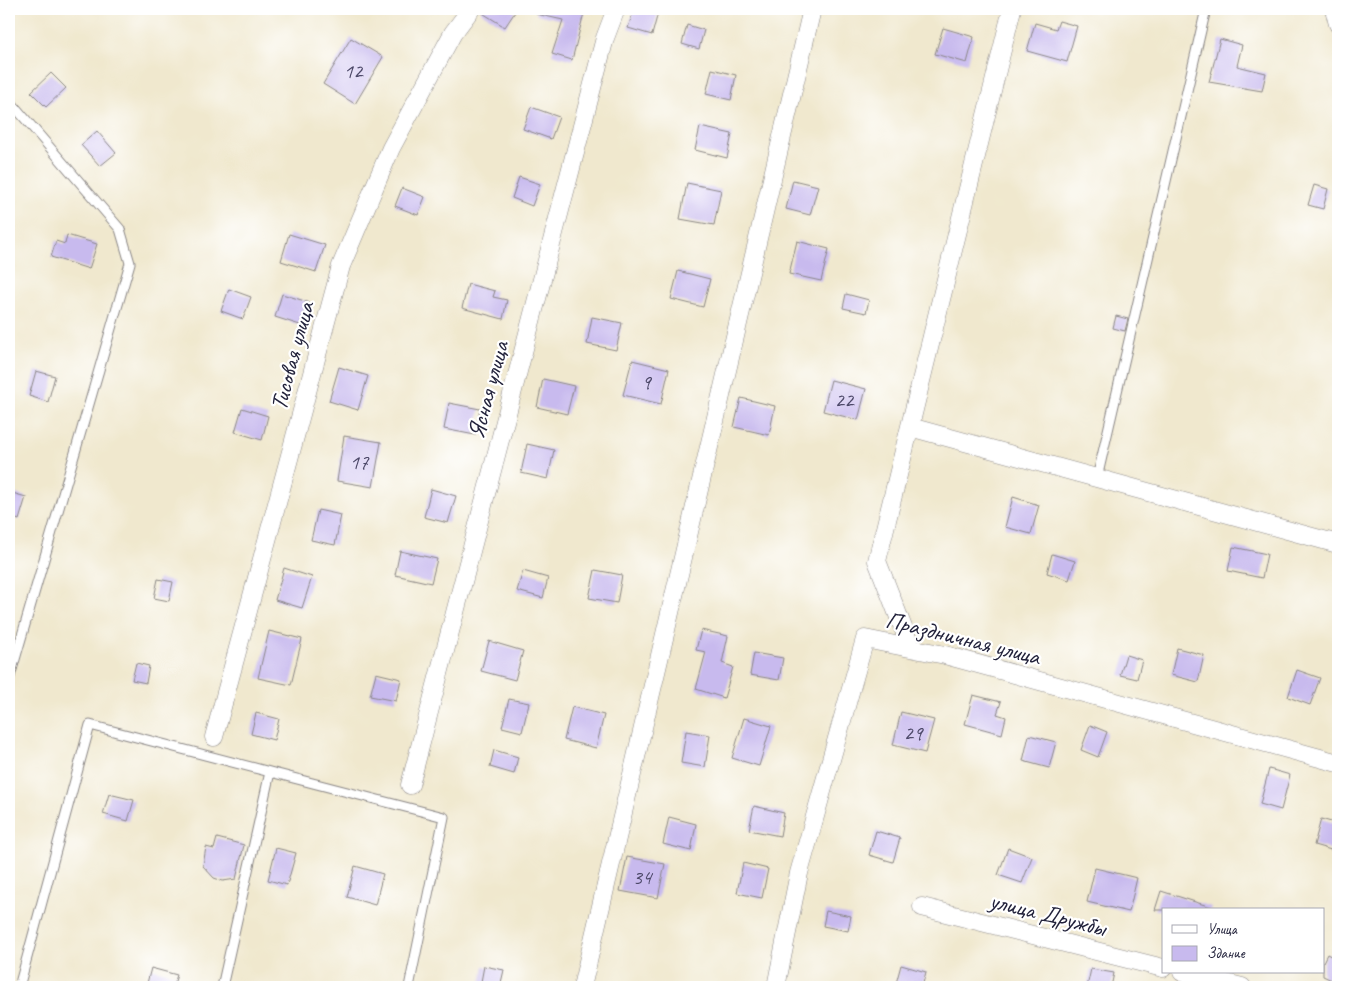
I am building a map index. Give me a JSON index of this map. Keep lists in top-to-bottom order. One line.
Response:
{"streets":{"street":["Тисовая улица","Ясная улица","Праздничная улица","улица Дружбы"]},"house_numbers":["12","9","22","17","29","34"],"legend":["Улица","Здание"]}
